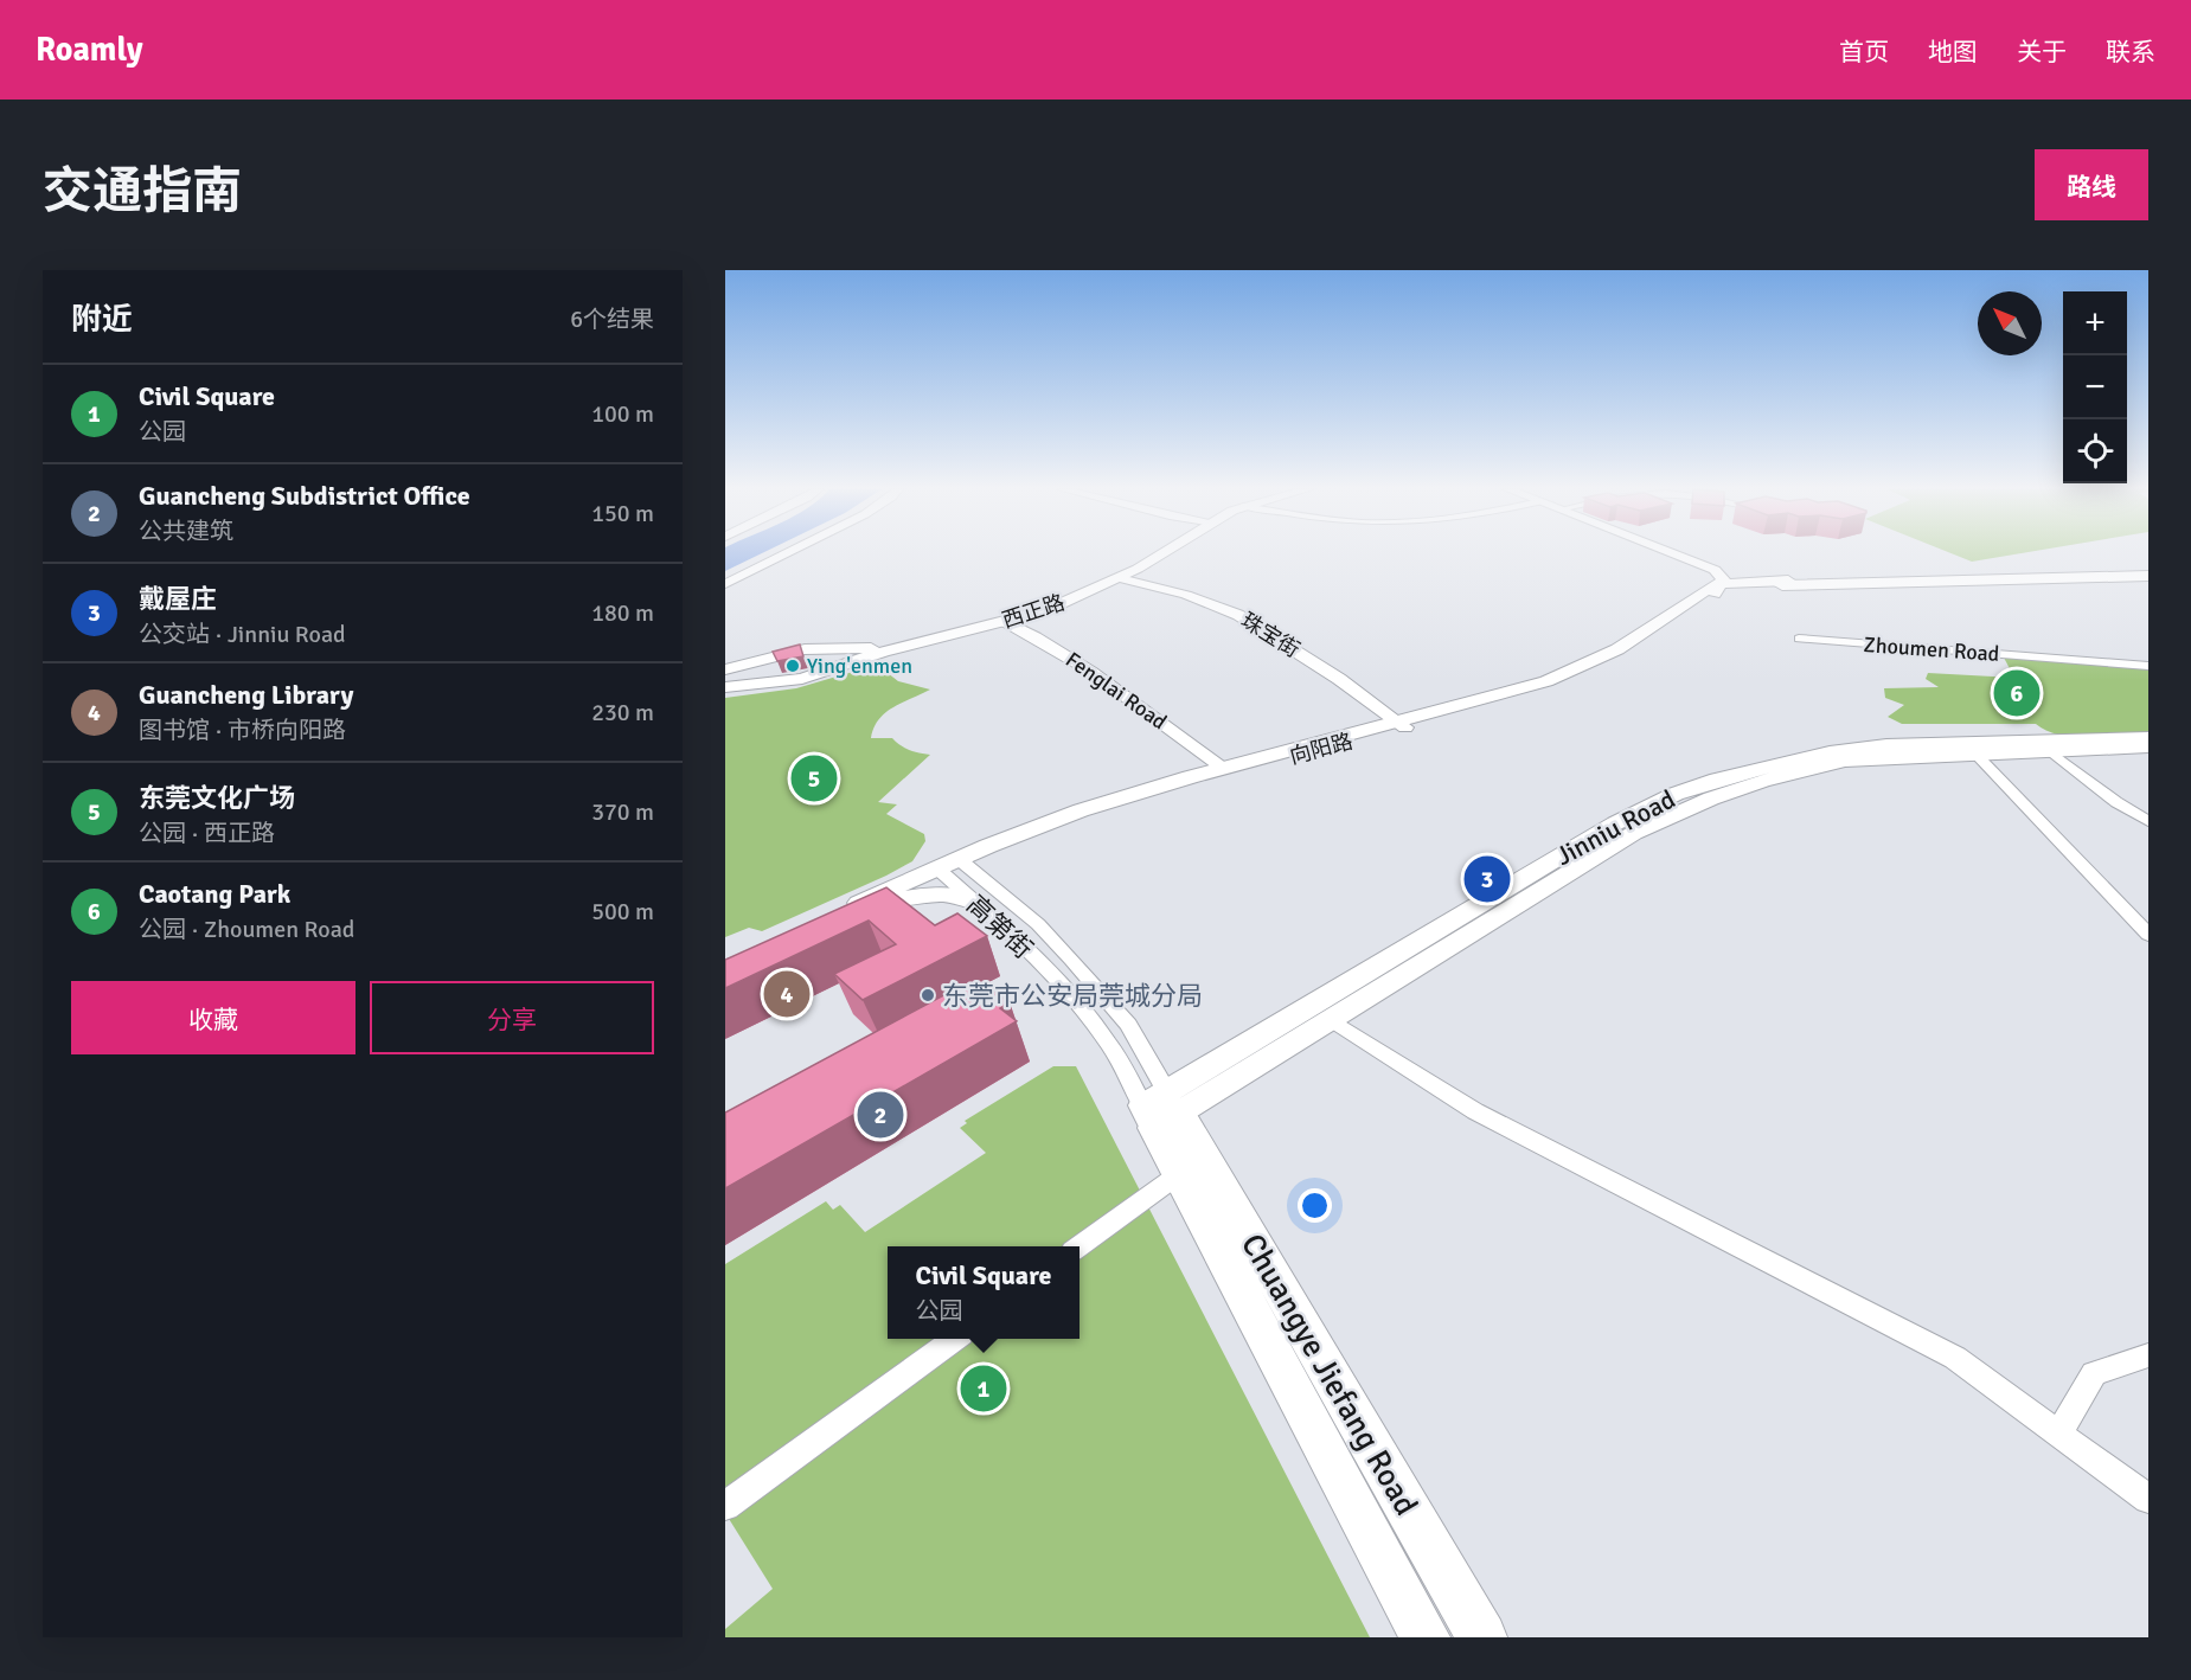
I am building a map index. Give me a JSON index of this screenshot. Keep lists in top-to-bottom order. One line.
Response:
{"streets":{"main road":["西正路","向阳路","Jinniu Road","Chuangye Jiefang Road"],"street":["珠宝街","Zhoumen Road","Fenglai Road","高第街"]},"crossings":[["西正路","珠宝街"],["西正路","Fenglai Road"],["珠宝街","向阳路"],["Fenglai Road","向阳路"],["向阳路","高第街"],["Jinniu Road","高第街"],["Jinniu Road","Chuangye Jiefang Road"],["高第街","Chuangye Jiefang Road"]],"places":["Ying'enmen","东莞市公安局莞城分局"],"north":"top left","page":{"header":"Roamly","nav":["首页","地图","关于","联系"],"title":"交通指南","buttons":["路线",["收藏","分享"]],"heading":["附近","6个结果"],"map_buttons":["+","−"],"list":[{"mark":"1","name":"Civil Square","note":"公园","value":"100 m"},{"mark":"2","name":"Guancheng Subdistrict Office","note":"公共建筑","value":"150 m"},{"mark":"3","name":"戴屋庄","note":"公交站 · Jinniu Road","value":"180 m"},{"mark":"4","name":"Guancheng Library","note":"图书馆 · 市桥向阳路","value":"230 m"},{"mark":"5","name":"东莞文化广场","note":"公园 · 西正路","value":"370 m"},{"mark":"6","name":"Caotang Park","note":"公园 · Zhoumen Road","value":"500 m"}],"pins":["6","5","3","4","2","1"],"popup":["Civil Square","公园"]}}
